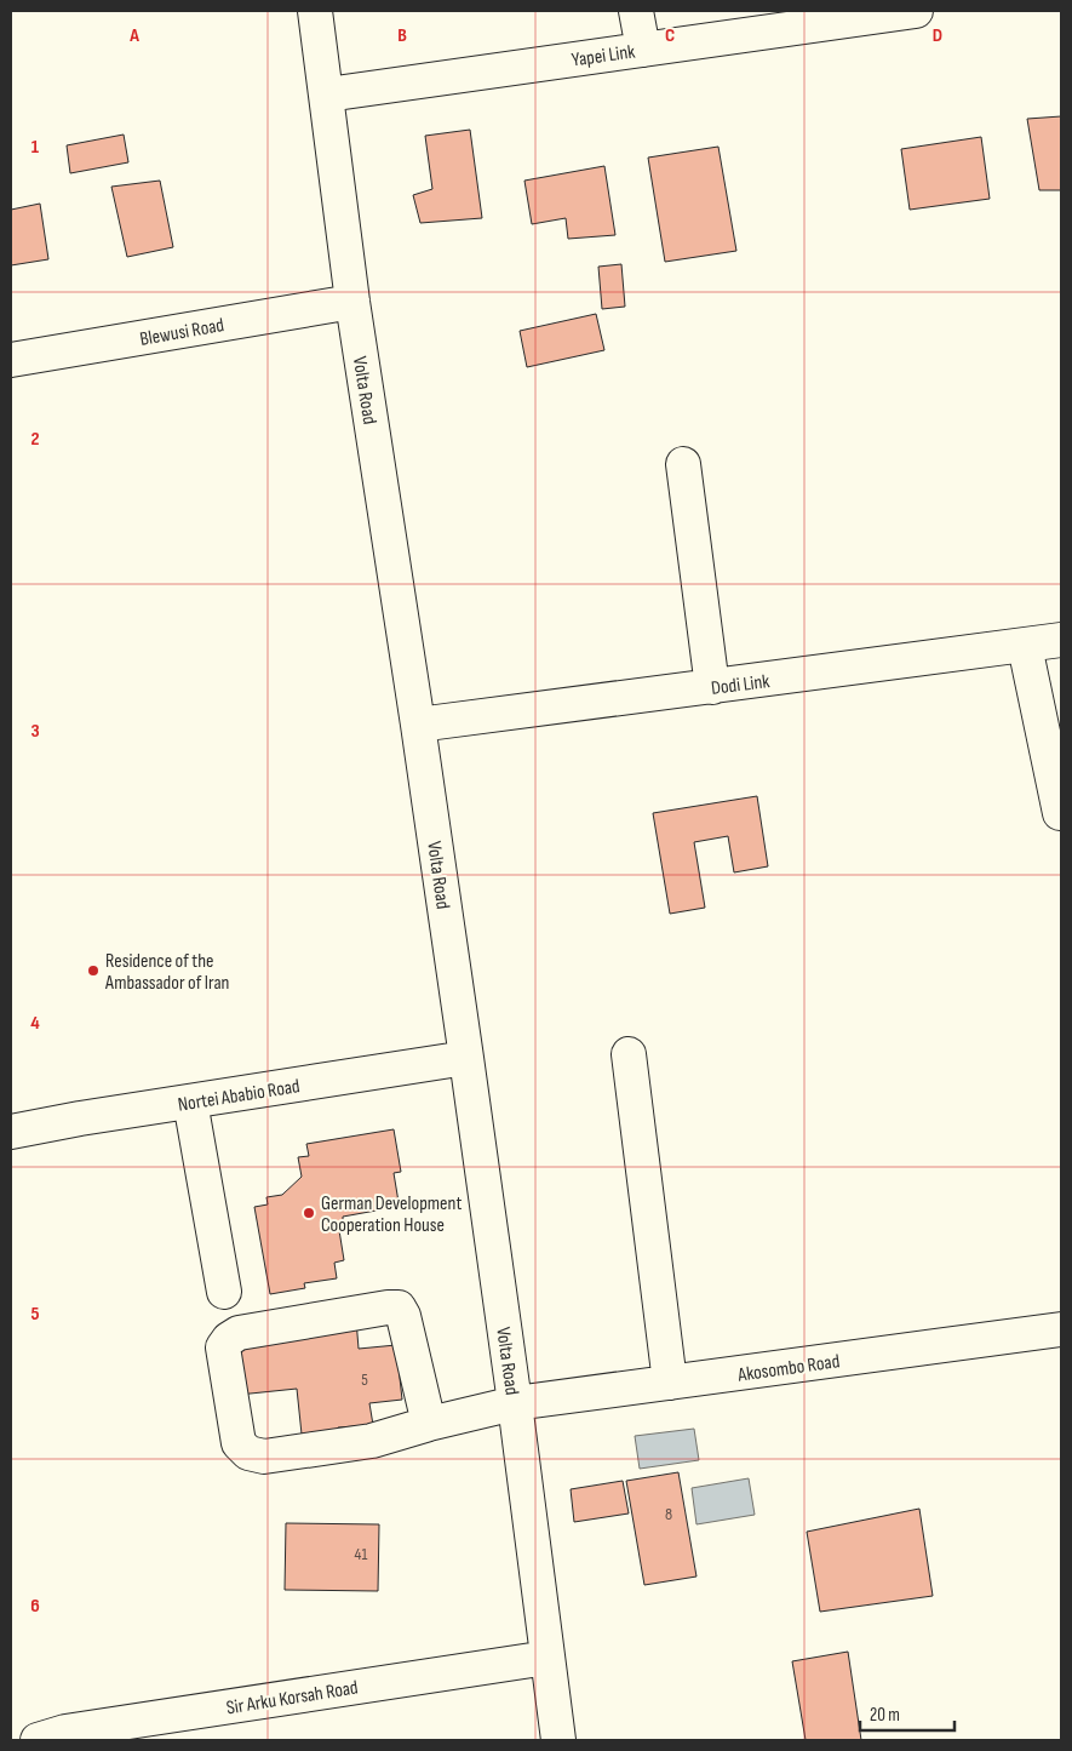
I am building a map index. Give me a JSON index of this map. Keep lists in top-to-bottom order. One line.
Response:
{"streets":{"street":["Yapei Link","Blewusi Road","Volta Road","Dodi Link","Nortei Ababio Road","Akosombo Road","Sir Arku Korsah Road"]},"crossings":[["Yapei Link","Volta Road"],["Blewusi Road","Volta Road"],["Volta Road","Dodi Link"],["Volta Road","Nortei Ababio Road"],["Volta Road","Akosombo Road"],["Volta Road","Sir Arku Korsah Road"]],"places":["Residence of the Ambassador of Iran","German Development Cooperation House"],"house_numbers":["5","8","41"],"scale_bar":"20 m","grid":{"columns":["A","B","C","D"],"rows":["1","2","3","4","5","6"]}}
